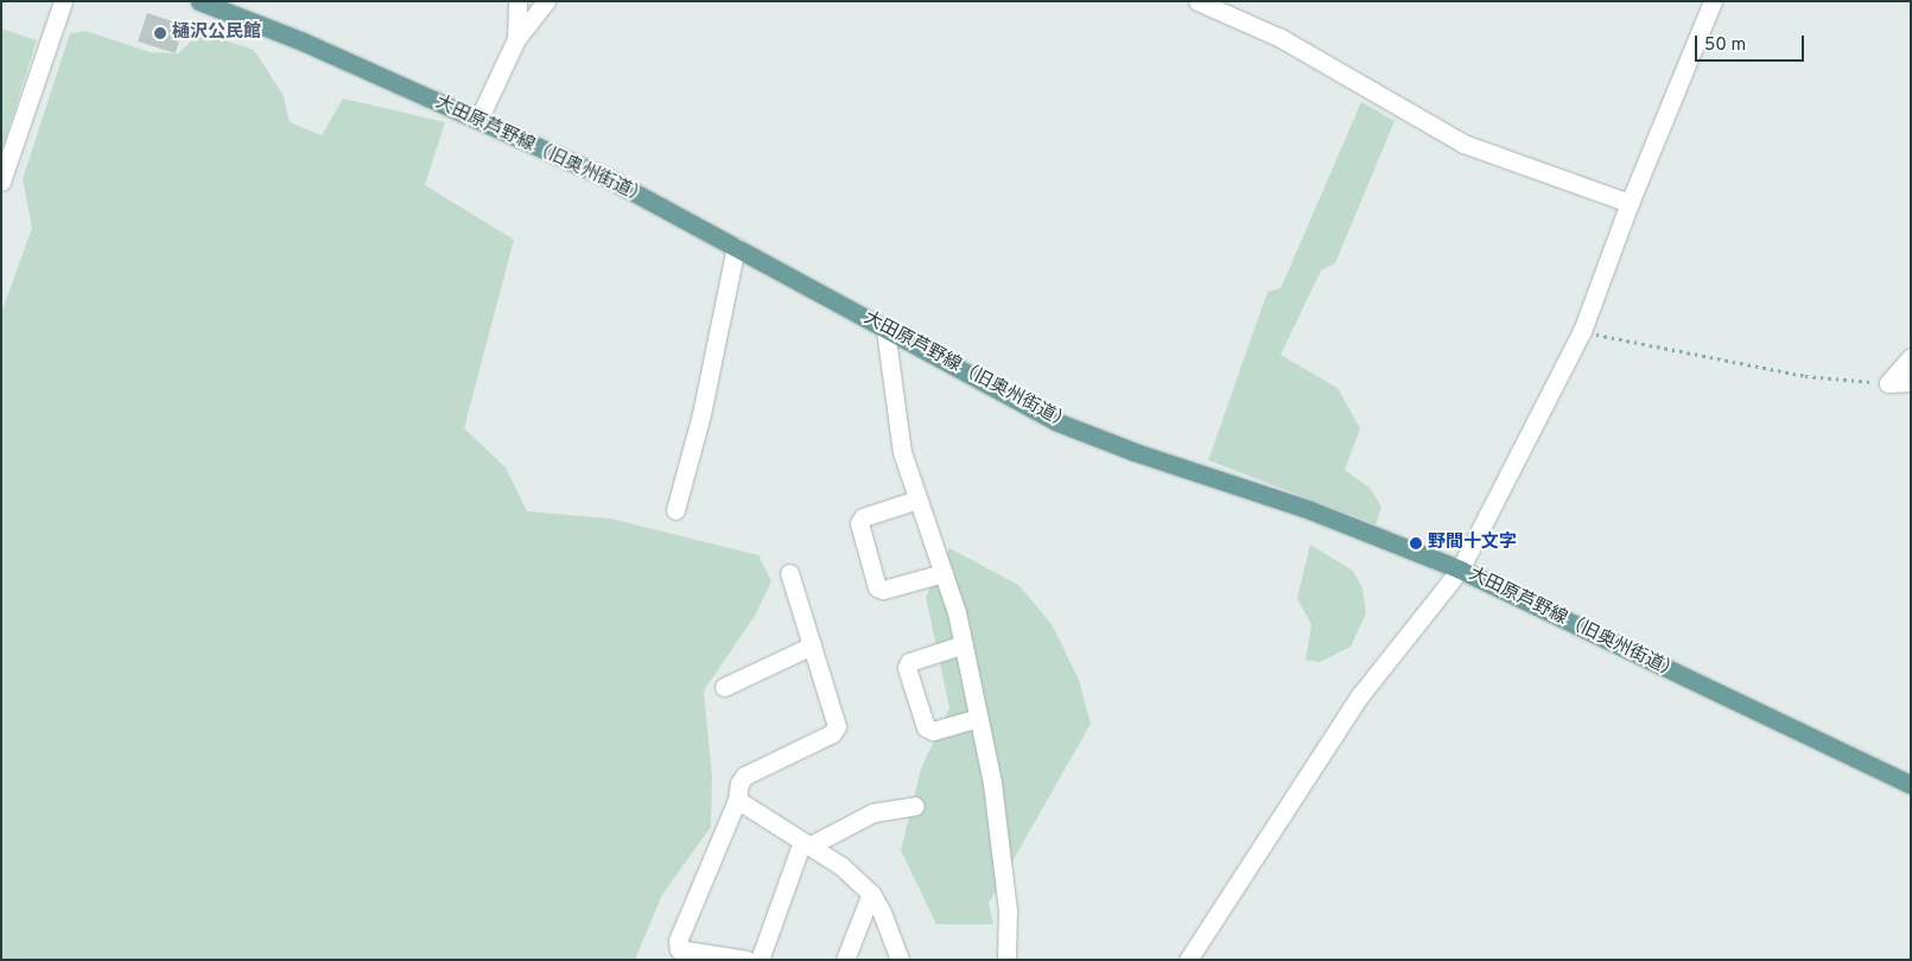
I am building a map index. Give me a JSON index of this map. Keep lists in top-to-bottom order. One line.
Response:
{"streets":{"main road":["大田原芦野線（旧奥州街道）"]},"places":["樋沢公民館","野間十文字"],"scale_bar":"50 m"}
